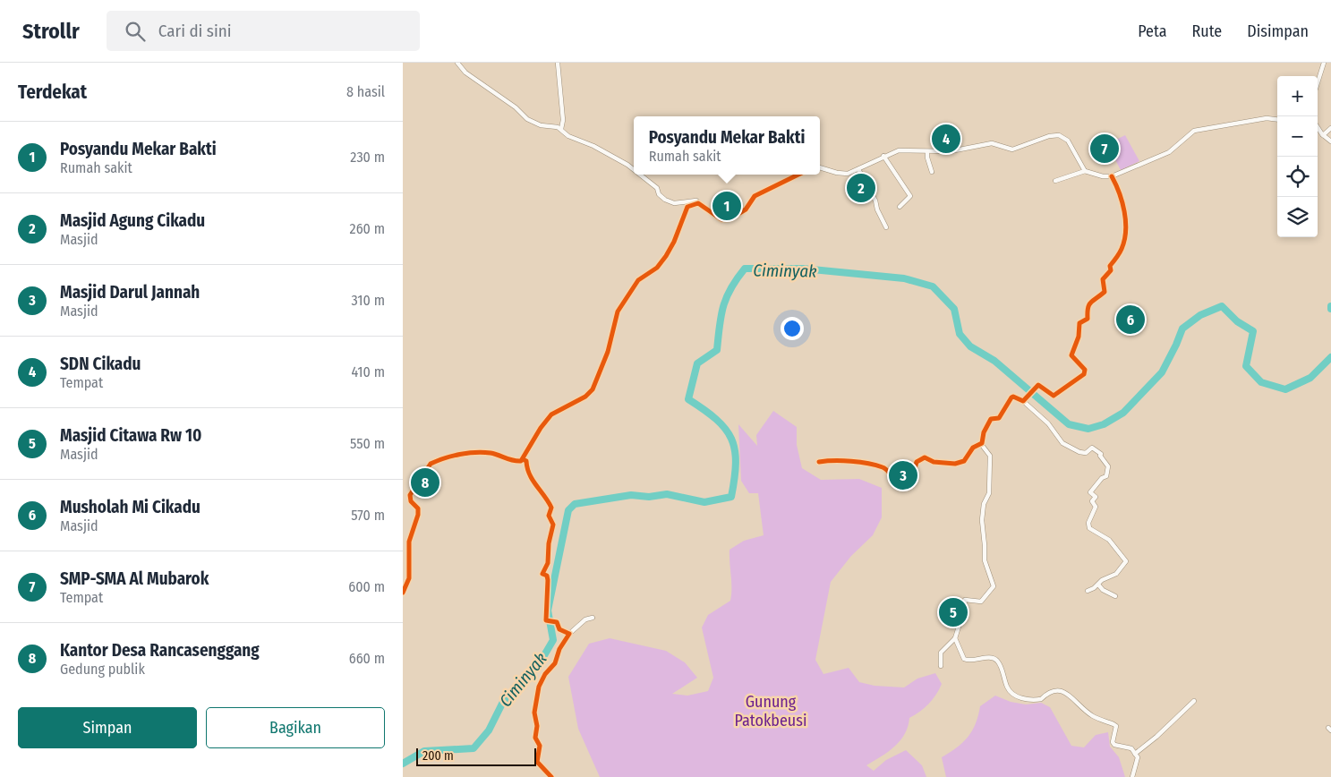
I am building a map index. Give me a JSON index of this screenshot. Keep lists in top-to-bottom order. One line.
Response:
{"water":["Ciminyak"],"parks":["Gunung Patokbeusi"],"scale_bar":"200 m","page":{"header":"Strollr","search":"Cari di sini","nav":["Peta","Rute","Disimpan"],"heading":["Terdekat","8 hasil"],"map_buttons":["+","−"],"popup":["Posyandu Mekar Bakti","Rumah sakit"],"list":[{"mark":"1","name":"Posyandu Mekar Bakti","note":"Rumah sakit","value":"230 m"},{"mark":"2","name":"Masjid Agung Cikadu","note":"Masjid","value":"260 m"},{"mark":"3","name":"Masjid Darul Jannah","note":"Masjid","value":"310 m"},{"mark":"4","name":"SDN Cikadu","note":"Tempat","value":"410 m"},{"mark":"5","name":"Masjid Citawa Rw 10","note":"Masjid","value":"550 m"},{"mark":"6","name":"Musholah Mi Cikadu","note":"Masjid","value":"570 m"},{"mark":"7","name":"SMP-SMA Al Mubarok","note":"Tempat","value":"600 m"},{"mark":"8","name":"Kantor Desa Rancasenggang","note":"Gedung publik","value":"660 m"}],"pins":["4","7","2","1","6","3","8","5"],"buttons":["Simpan","Bagikan"],"scale":"200 m"}}
